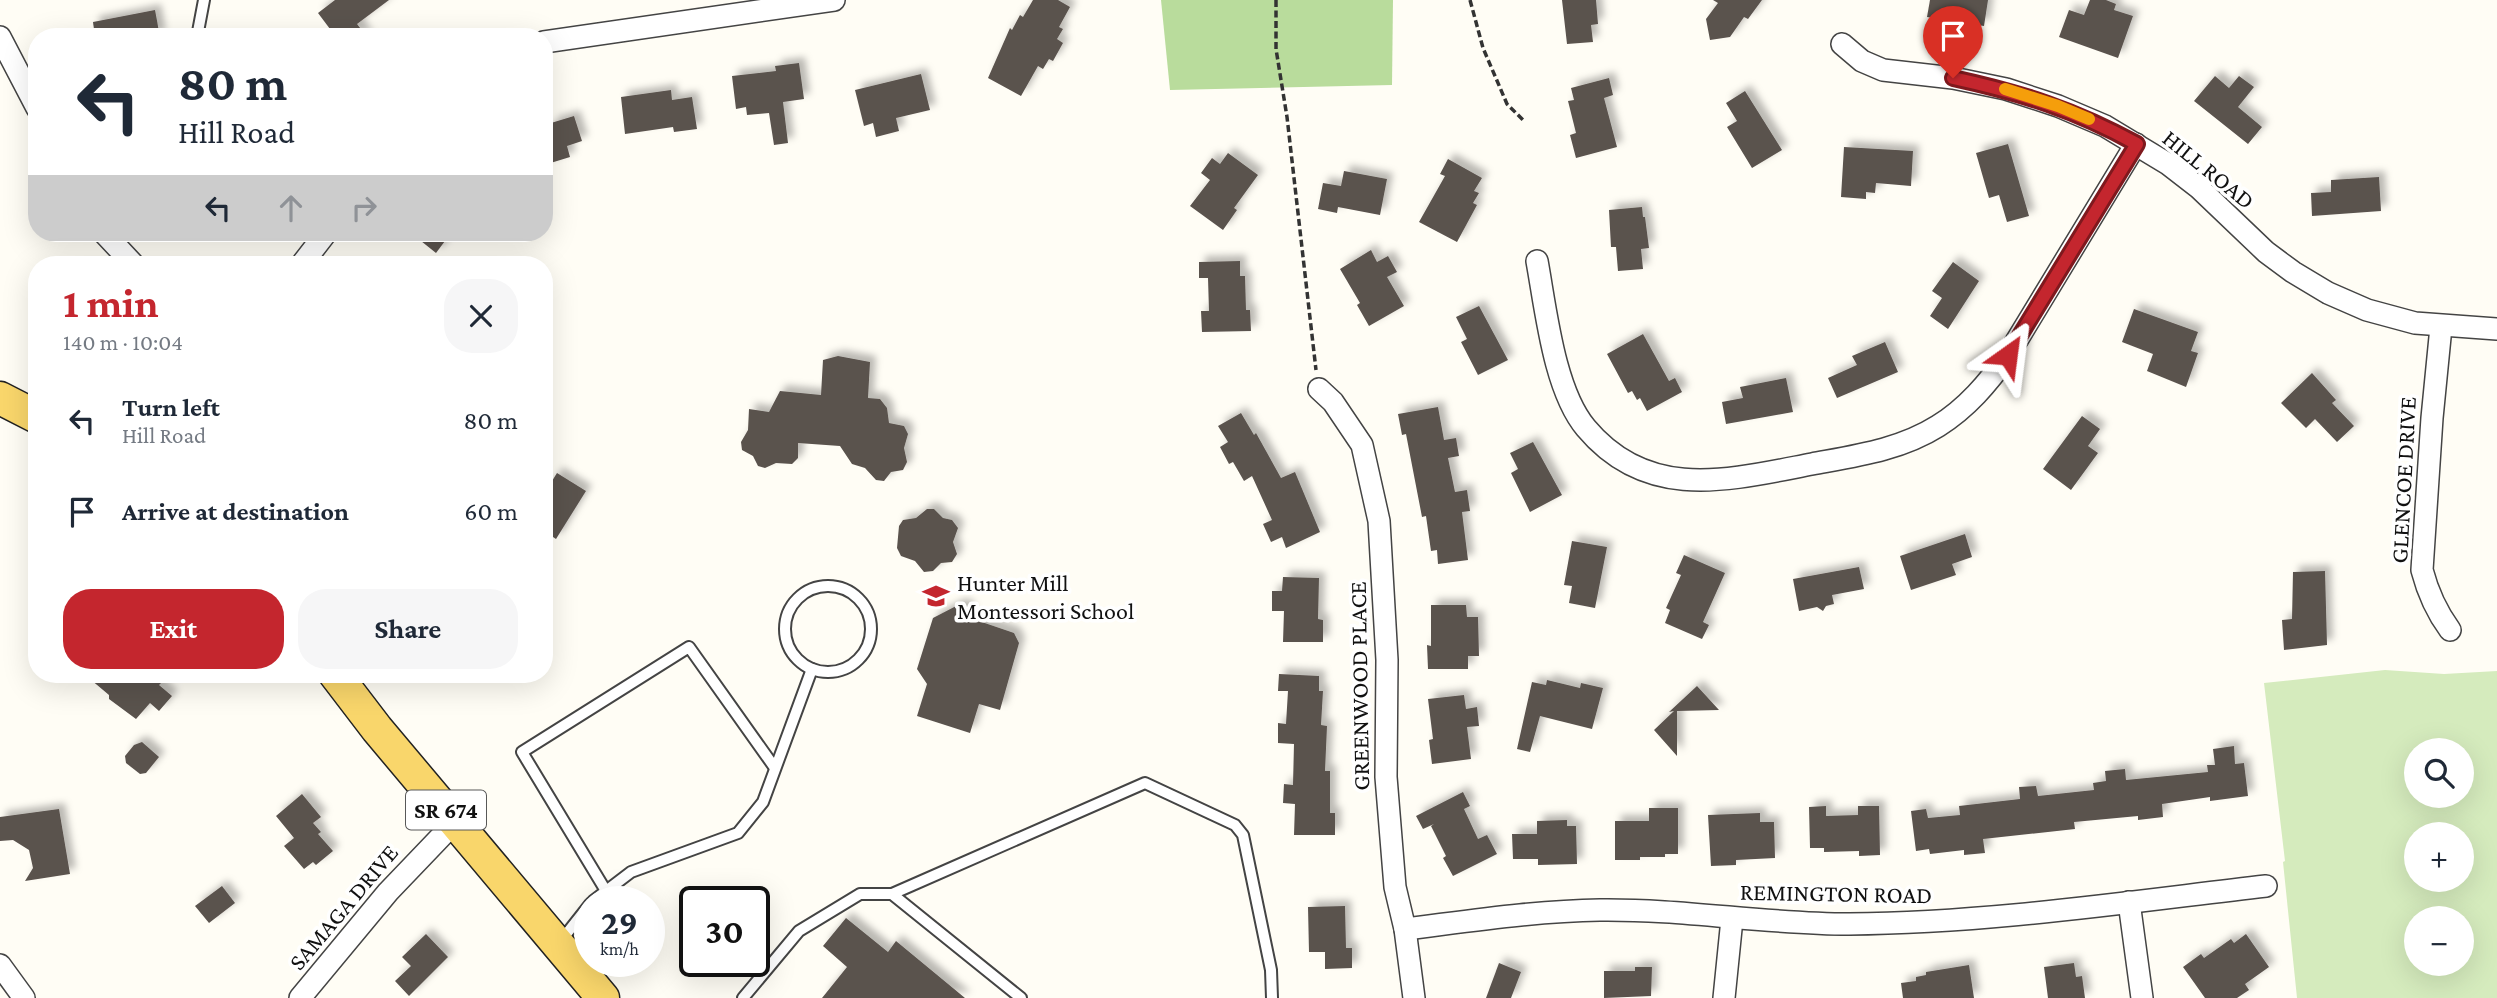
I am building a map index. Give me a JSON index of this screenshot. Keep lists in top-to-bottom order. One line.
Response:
{"streets":{"main road":["SR 674"],"street":["HILL ROAD","GLENCOE DRIVE","GREENWOOD PLACE","REMINGTON ROAD","SAMAGA DRIVE"]},"crossings":[["HILL ROAD","GLENCOE DRIVE"],["GREENWOOD PLACE","REMINGTON ROAD"],["SR 674","SAMAGA DRIVE"]],"places":{"school or university":["Hunter Mill Montessori School"]},"page":{"turn":["80 m","Hill Road"],"heading":["1 min","140 m · 10:04"],"list":[{"name":"Turn left","note":"Hill Road","value":"80 m"},{"name":"Arrive at destination","value":"60 m"}],"buttons":["Exit","Share"],"map_buttons":["+","−"],"speed":"29 km/h","limit":"30"}}
